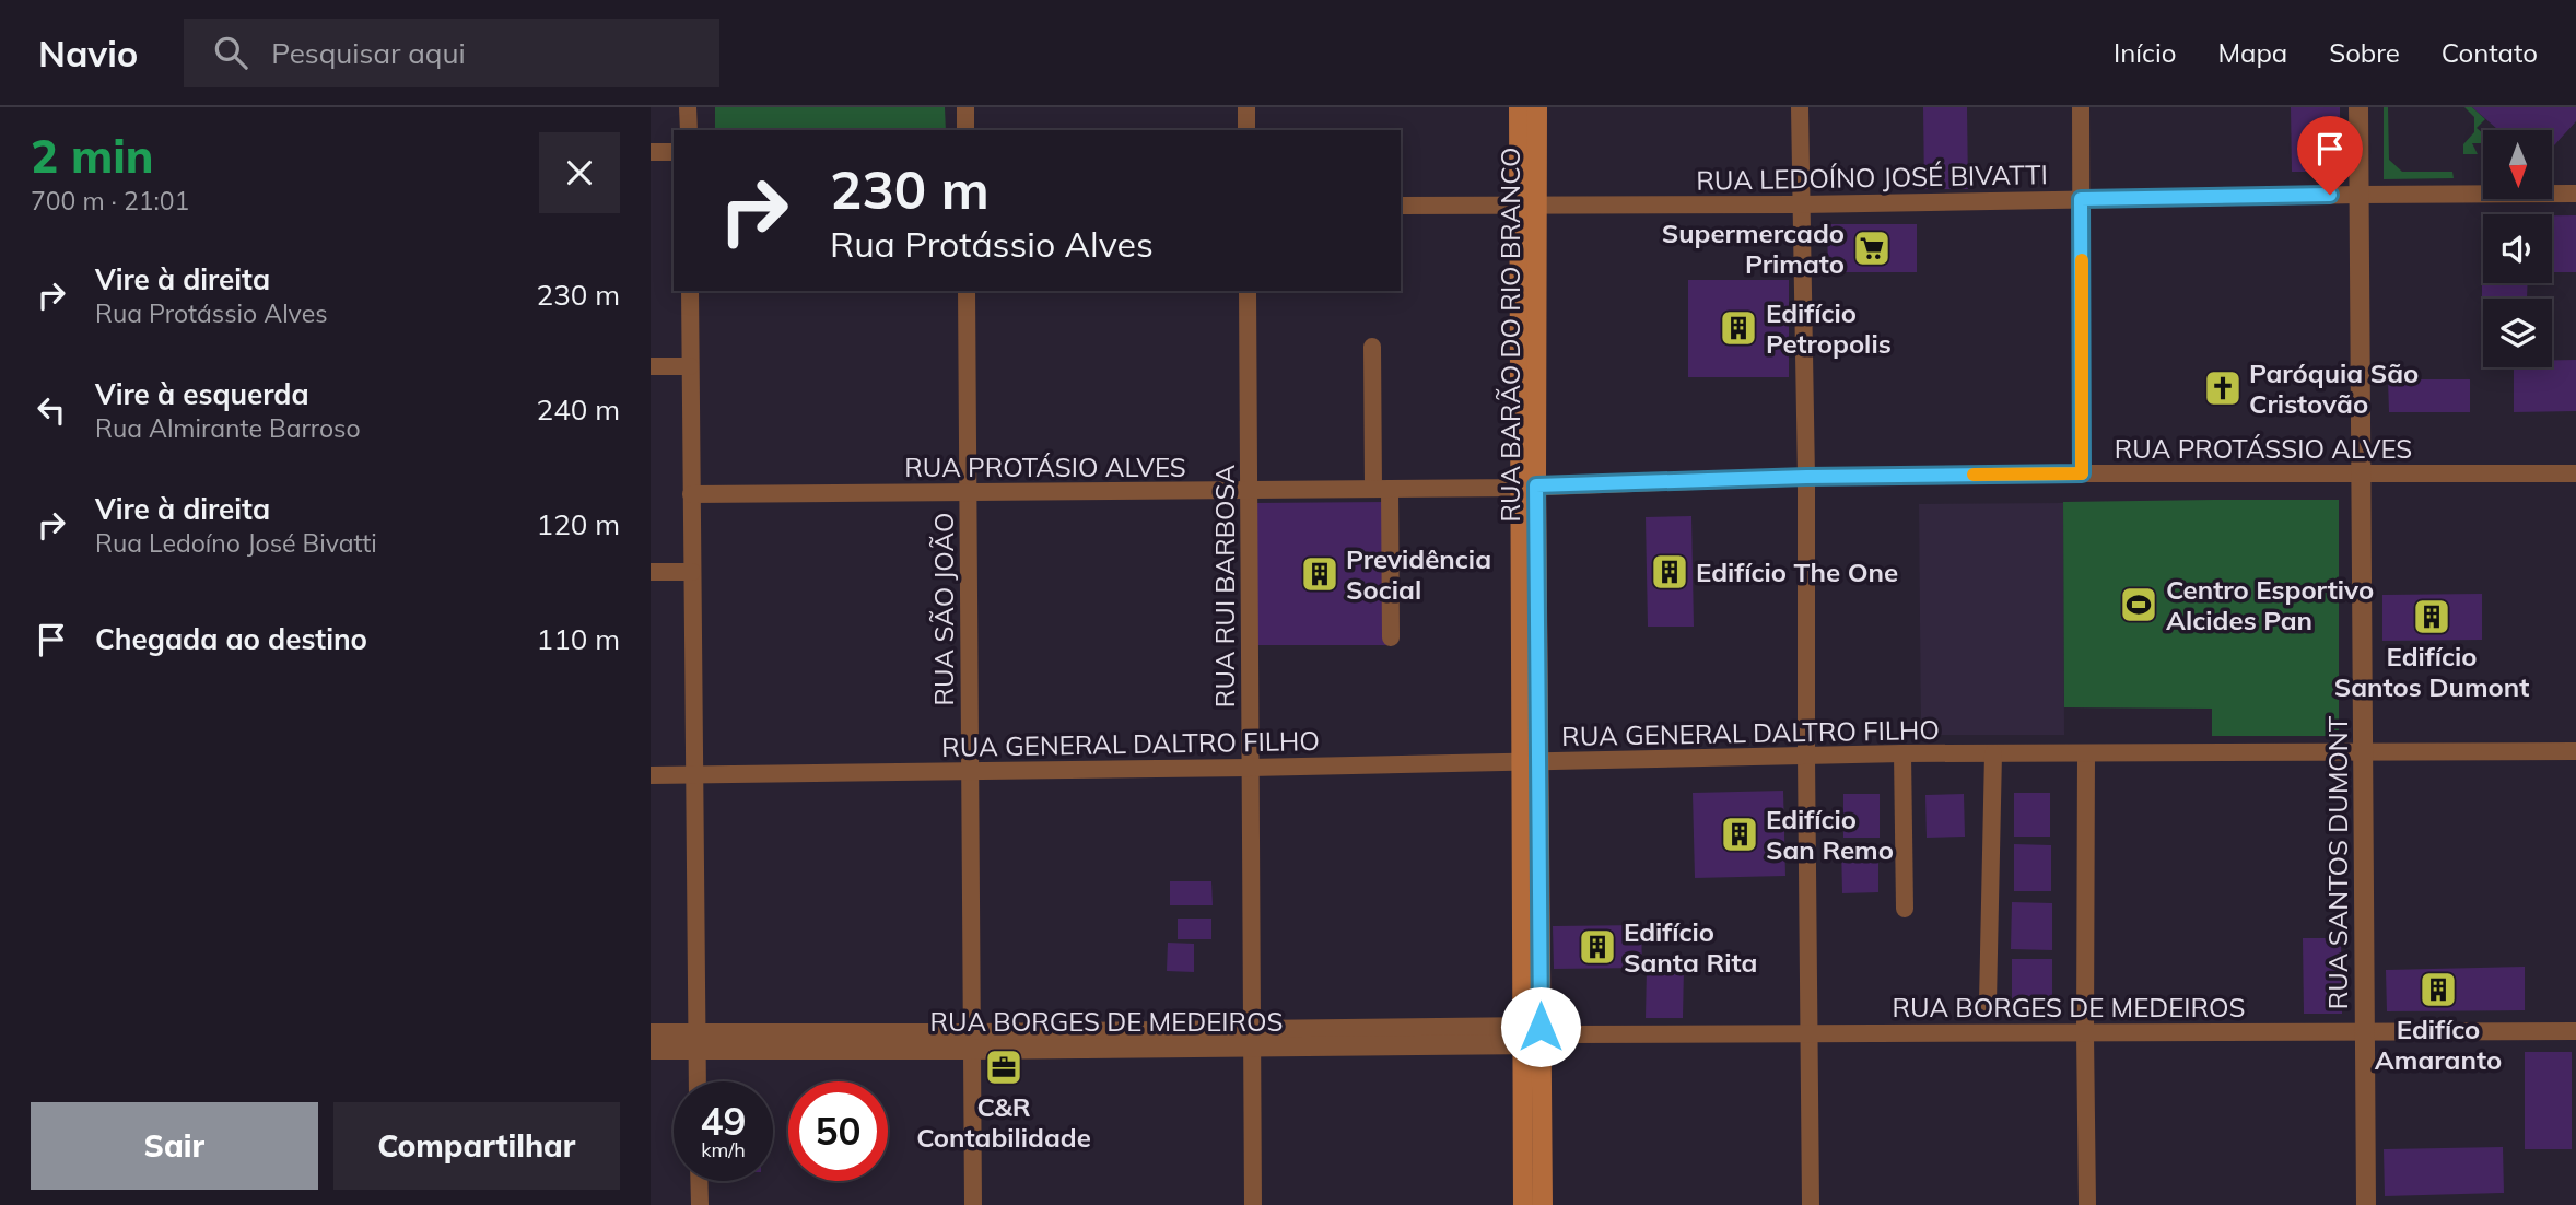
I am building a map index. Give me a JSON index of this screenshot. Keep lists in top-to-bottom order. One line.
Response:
{"streets":{"main road":["RUA BARÃO DO RIO BRANCO"],"street":["RUA LEDOÍNO JOSÉ BIVATTI","RUA PROTÁSSIO ALVES","RUA PROTÁSIO ALVES","RUA RUI BARBOSA","RUA SÃO JOÃO","RUA GENERAL DALTRO FILHO","RUA SANTOS DUMONT","RUA BORGES DE MEDEIROS"]},"crossings":[["RUA LEDOÍNO JOSÉ BIVATTI","RUA BARÃO DO RIO BRANCO"],["RUA LEDOÍNO JOSÉ BIVATTI","RUA SANTOS DUMONT"],["RUA BARÃO DO RIO BRANCO","RUA PROTÁSSIO ALVES"],["RUA BARÃO DO RIO BRANCO","RUA PROTÁSIO ALVES"],["RUA BARÃO DO RIO BRANCO","RUA GENERAL DALTRO FILHO"],["RUA BARÃO DO RIO BRANCO","RUA BORGES DE MEDEIROS"],["RUA PROTÁSSIO ALVES","RUA PROTÁSIO ALVES"],["RUA PROTÁSSIO ALVES","RUA SANTOS DUMONT"],["RUA PROTÁSIO ALVES","RUA RUI BARBOSA"],["RUA PROTÁSIO ALVES","RUA SÃO JOÃO"],["RUA RUI BARBOSA","RUA GENERAL DALTRO FILHO"],["RUA RUI BARBOSA","RUA BORGES DE MEDEIROS"],["RUA SÃO JOÃO","RUA GENERAL DALTRO FILHO"],["RUA SÃO JOÃO","RUA BORGES DE MEDEIROS"],["RUA GENERAL DALTRO FILHO","RUA SANTOS DUMONT"],["RUA SANTOS DUMONT","RUA BORGES DE MEDEIROS"]],"places":{"supermarket":["Supermercado Primato"],"building":["Edifício Petropolis","Edifício The One","Previdência Social","Edifício Santos Dumont","Edifício San Remo","Edifício Santa Rita","Edifíco Amaranto"],"church":["Paróquia São Cristovão"],"sports":["Centro Esportivo Alcides Pan"],"office":["C&R Contabilidade"]},"north":"bottom","page":{"header":"Navio","search":"Pesquisar aqui","nav":["Início","Mapa","Sobre","Contato"],"heading":["2 min","700 m · 21:01"],"turn":["230 m","Rua Protássio Alves"],"list":[{"name":"Vire à direita","note":"Rua Protássio Alves","value":"230 m"},{"name":"Vire à esquerda","note":"Rua Almirante Barroso","value":"240 m"},{"name":"Vire à direita","note":"Rua Ledoíno José Bivatti","value":"120 m"},{"name":"Chegada ao destino","value":"110 m"}],"speed":"49 km/h","limit":"50","buttons":["Sair","Compartilhar"]}}
